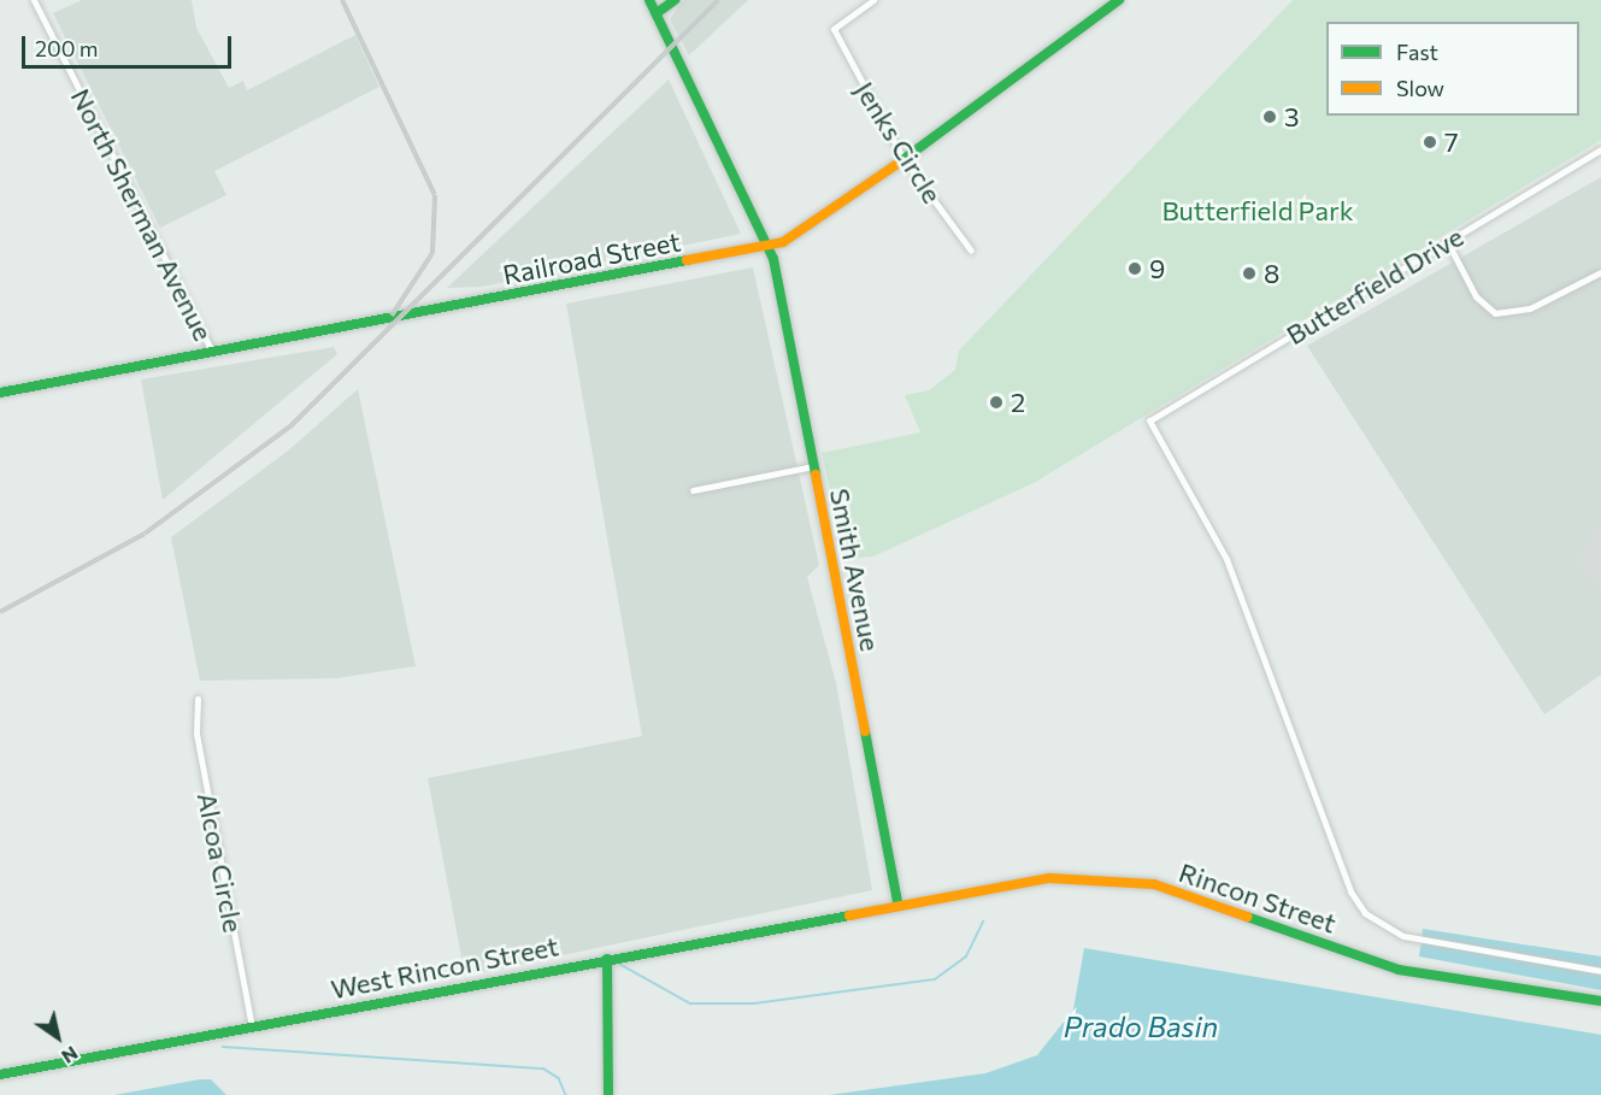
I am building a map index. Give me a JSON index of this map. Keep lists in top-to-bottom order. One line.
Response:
{"streets":{"main road":["Railroad Street","Smith Avenue","Rincon Street","West Rincon Street"],"street":["Jenks Circle","North Sherman Avenue","Butterfield Drive","Alcoa Circle"]},"crossings":[["Jenks Circle","Railroad Street"],["North Sherman Avenue","Railroad Street"],["Railroad Street","Smith Avenue"],["Smith Avenue","Rincon Street"],["Smith Avenue","West Rincon Street"],["Alcoa Circle","West Rincon Street"],["Rincon Street","West Rincon Street"]],"water":["Prado Basin"],"parks":["Butterfield Park"],"places":["3","7","9","8","2"],"legend":["Fast","Slow"],"scale_bar":"200 m","north":"bottom right"}
